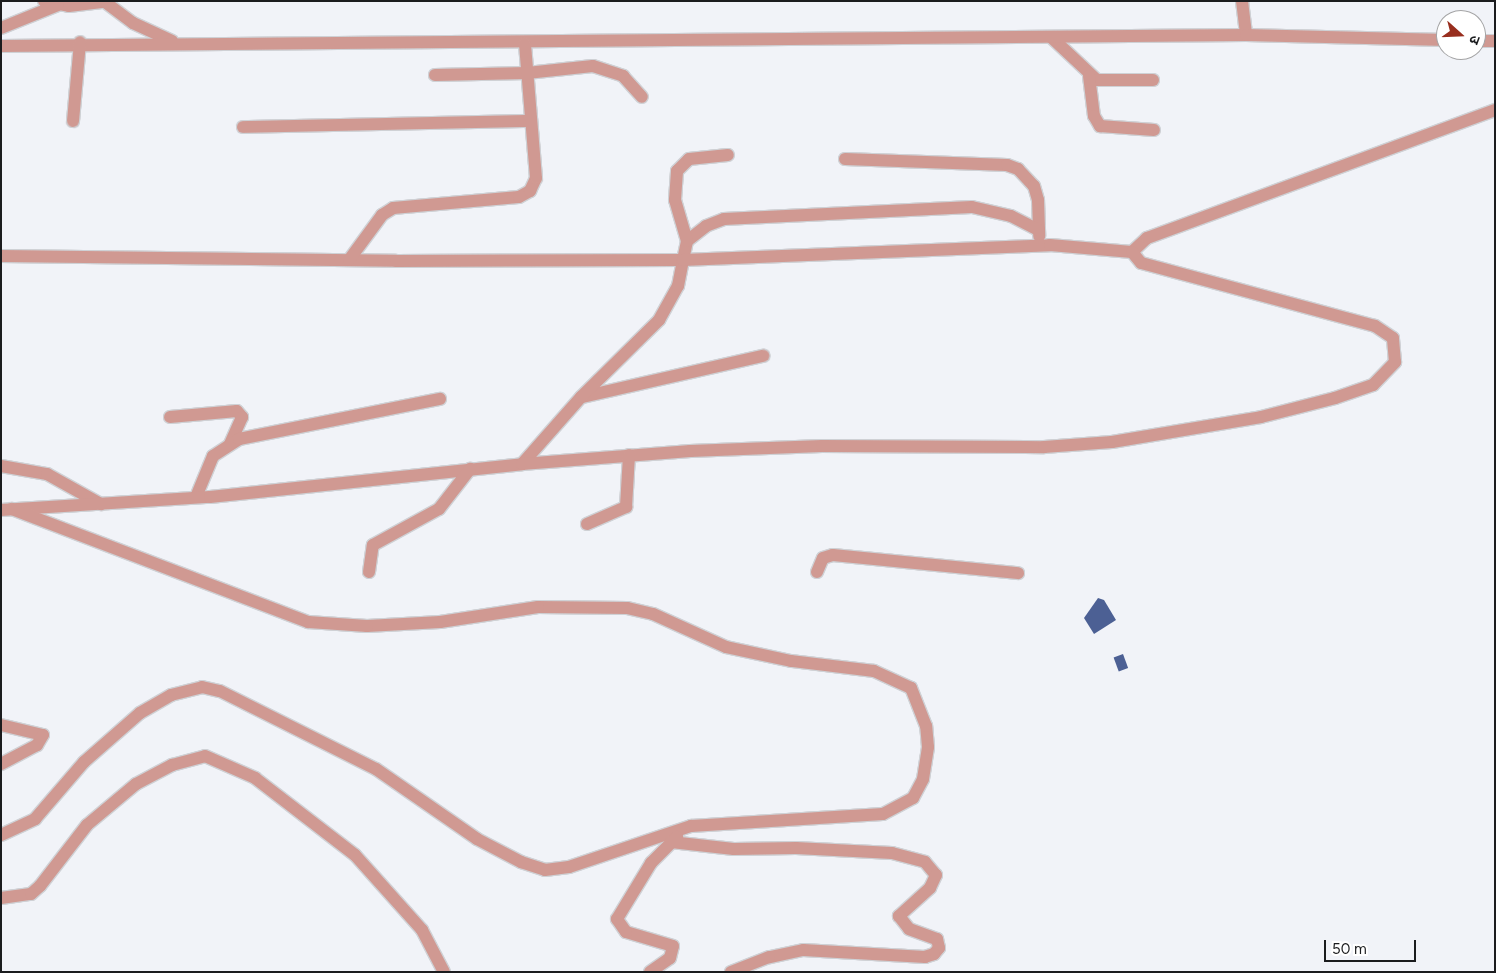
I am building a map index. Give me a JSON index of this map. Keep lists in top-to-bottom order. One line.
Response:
{"scale_bar":"50 m","north":"right"}
